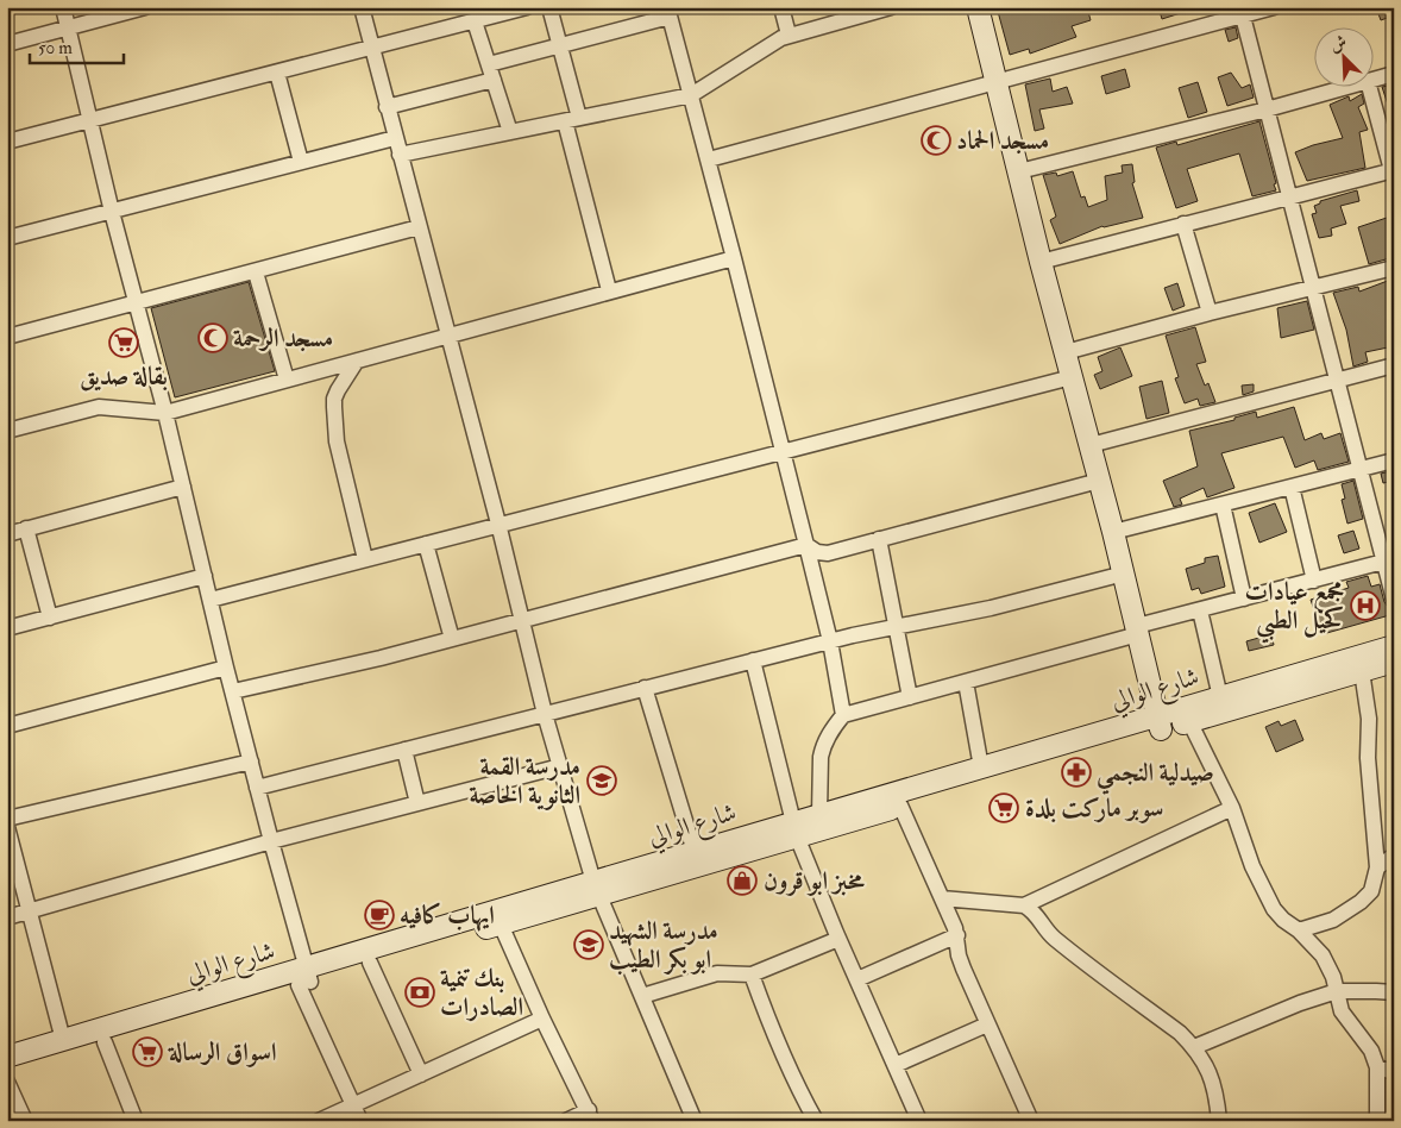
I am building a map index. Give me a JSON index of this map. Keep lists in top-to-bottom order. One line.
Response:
{"streets":{"street":["شارع الوالي"]},"places":{"mosque":["مسجد الحماد","مسجد الرحمة"],"supermarket":["بقالة صديق","سوبر ماركت بلدة","اسواق الرسالة"],"hospital":["مجمع عيادات كحيل الطبي"],"pharmacy":["صيدلية النجمي"],"school or university":["مدرسة القمة الثانوية الخاصة","مدرسة الشهيد ابو بكر الطيب"],"shop":["مخبز ابو قرون"],"cafe":["ايهاب كافيه"],"bank":["بنك تنمية الصادرات"]},"scale_bar":"50 m","north":"top left"}
